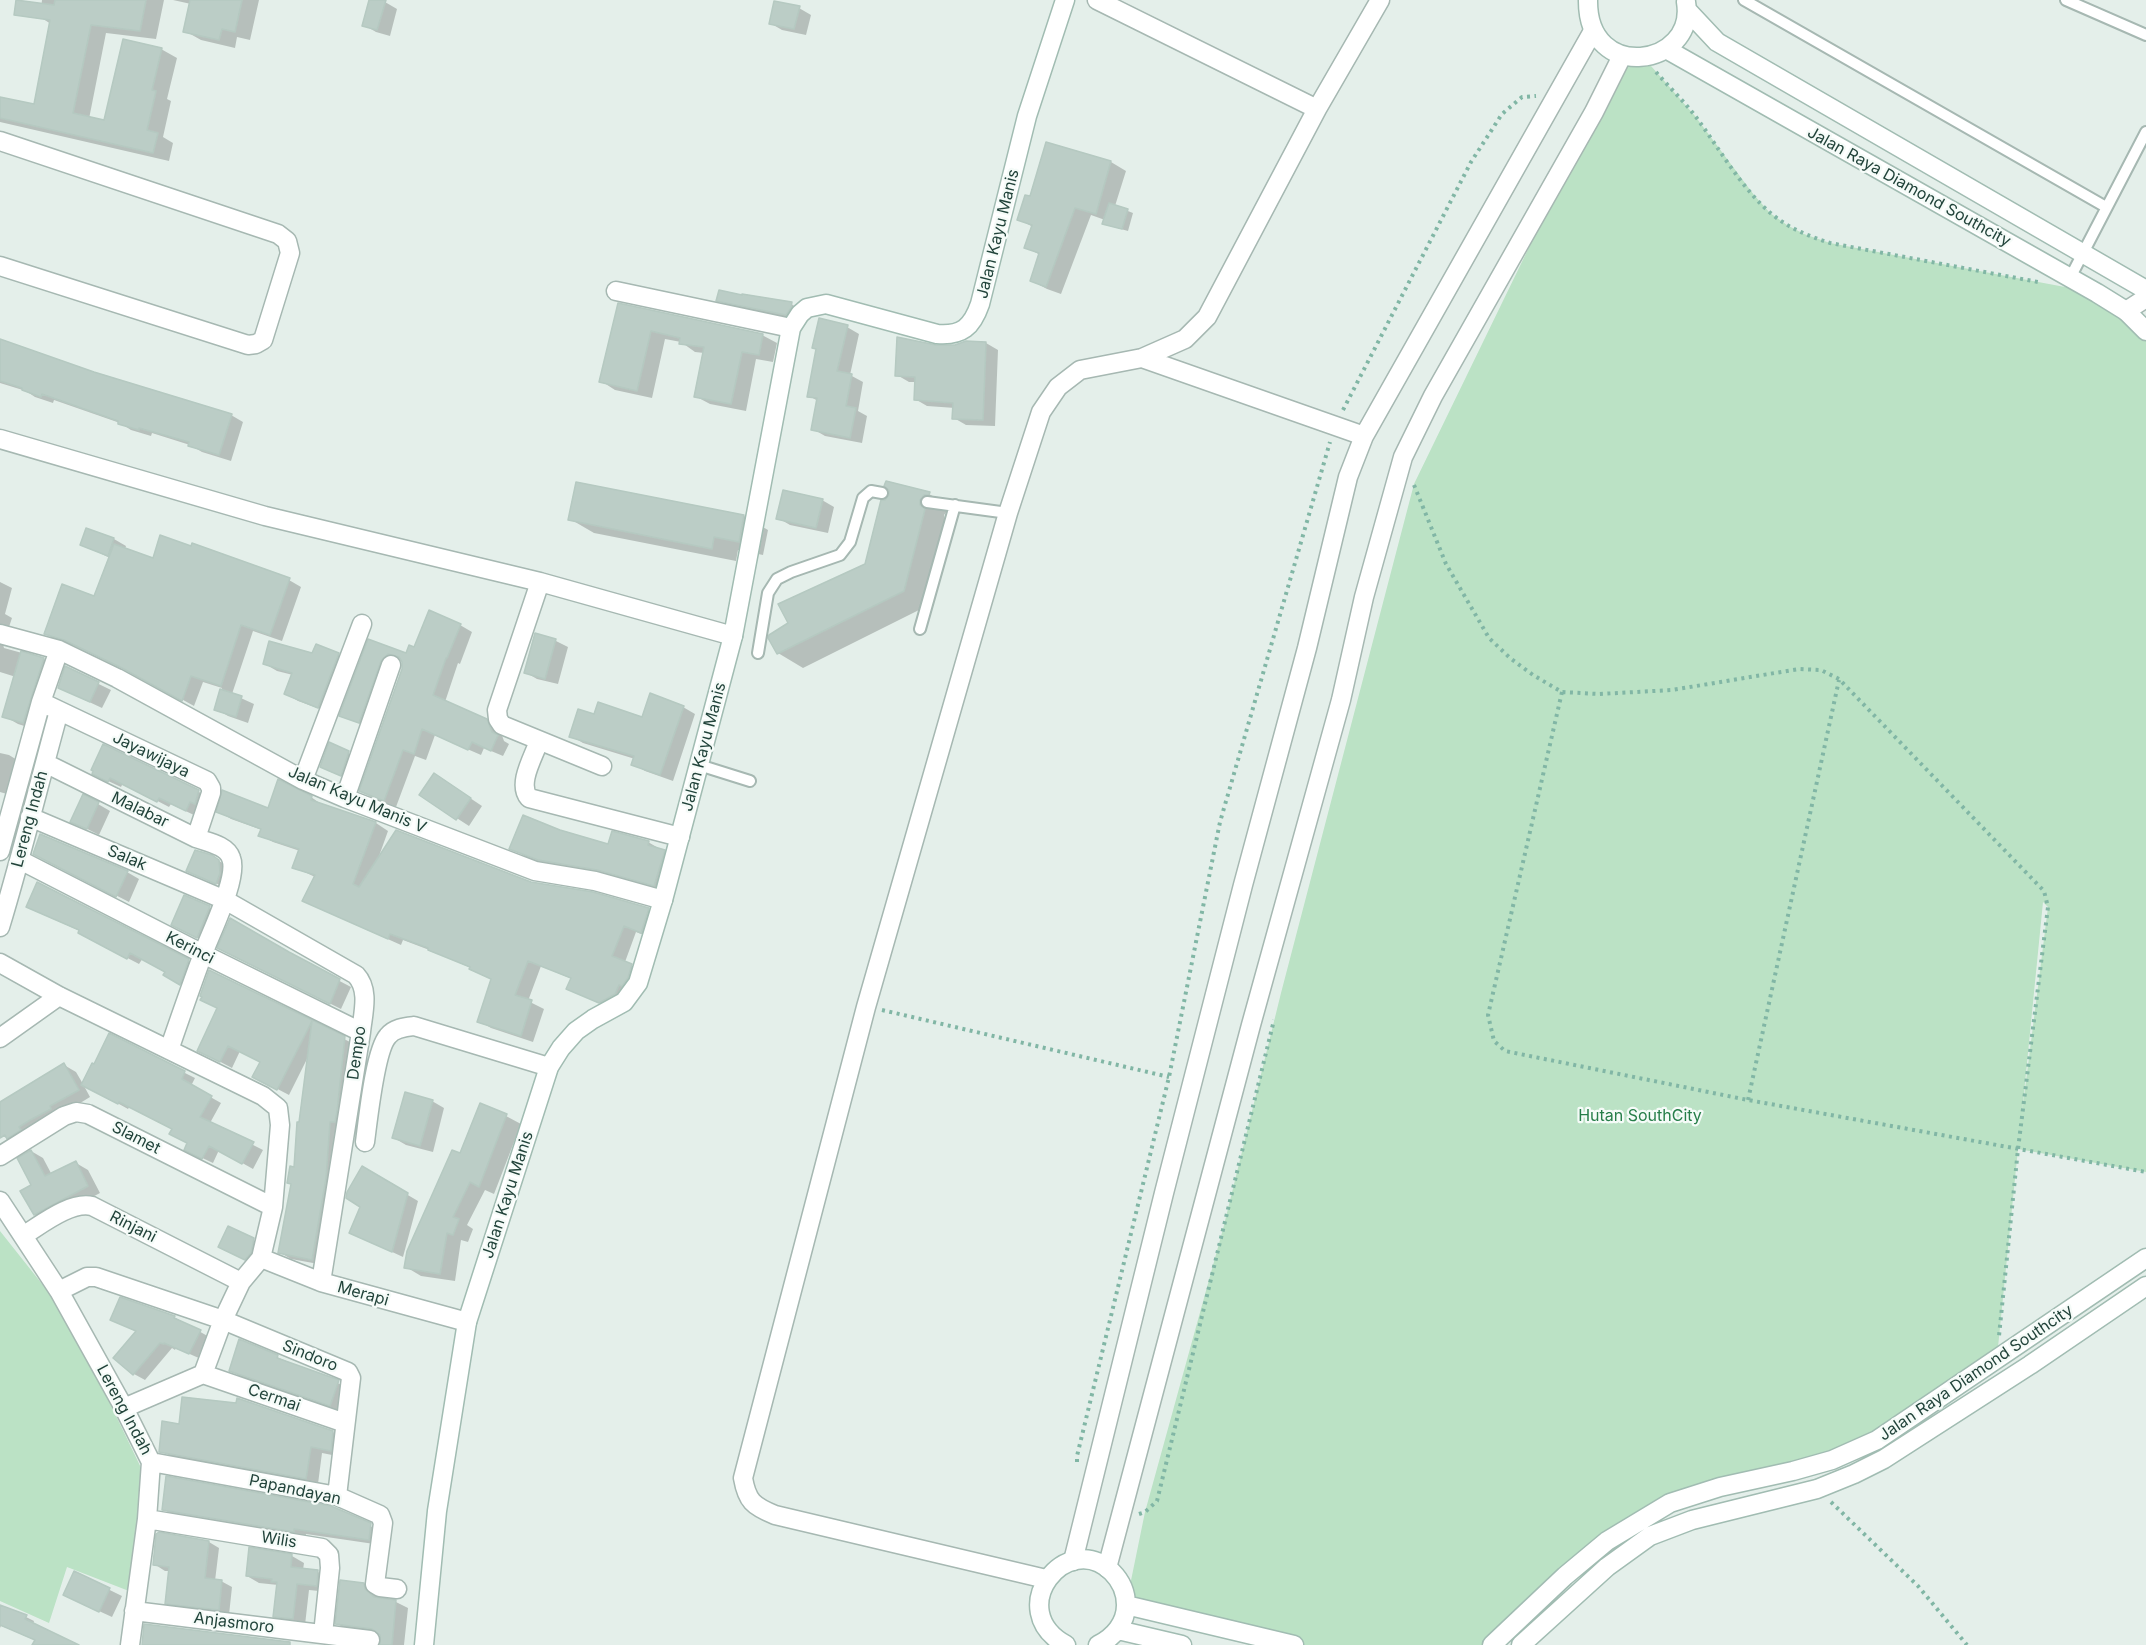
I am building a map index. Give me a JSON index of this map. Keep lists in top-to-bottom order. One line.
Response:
{"streets":{"street":["Jalan Raya Diamond Southcity","Jalan Kayu Manis","Jayawijaya","Jalan Kayu Manis V","Malabar","Lereng Indah","Salak","Kerinci","Dempo","Slamet","Rinjani","Merapi","Sindoro","Cermai","Papandayan","Wilis","Anjasmoro"]},"crossings":[["Jalan Kayu Manis","Jalan Kayu Manis V"],["Jalan Kayu Manis","Merapi"],["Jayawijaya","Malabar"],["Jayawijaya","Lereng Indah"],["Malabar","Lereng Indah"],["Malabar","Salak"],["Malabar","Dempo"],["Lereng Indah","Salak"],["Lereng Indah","Kerinci"],["Lereng Indah","Rinjani"],["Lereng Indah","Papandayan"],["Lereng Indah","Wilis"],["Lereng Indah","Anjasmoro"],["Salak","Dempo"],["Kerinci","Dempo"],["Dempo","Merapi"],["Sindoro","Cermai"],["Sindoro","Papandayan"],["Wilis","Anjasmoro"]],"parks":["Hutan SouthCity"]}
